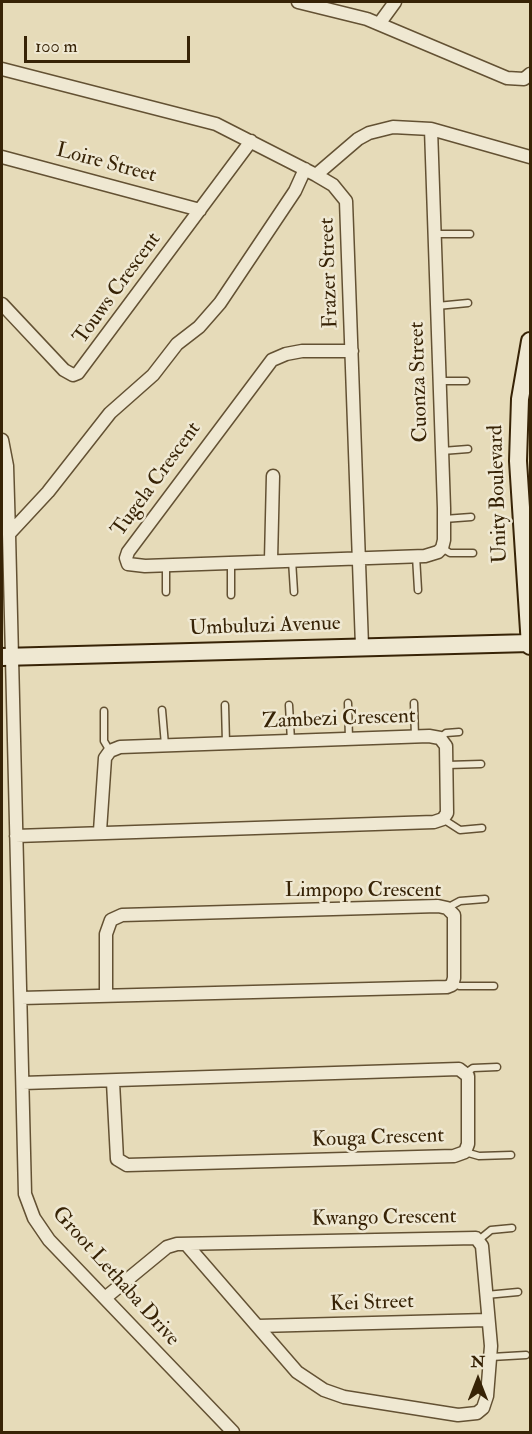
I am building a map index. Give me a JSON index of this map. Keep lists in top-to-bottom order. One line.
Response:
{"streets":{"street":["Loire Street","Frazer Street","Touws Crescent","Cuonza Street","Tugela Crescent","Unity Boulevard","Umbuluzi Avenue","Zambezi Crescent","Limpopo Crescent","Kouga Crescent","Kwango Crescent","Groot Lethaba Drive","Kei Street"]},"crossings":[["Loire Street","Touws Crescent"],["Frazer Street","Touws Crescent"],["Frazer Street","Tugela Crescent"],["Frazer Street","Umbuluzi Avenue"],["Unity Boulevard","Umbuluzi Avenue"],["Umbuluzi Avenue","Groot Lethaba Drive"],["Kwango Crescent","Groot Lethaba Drive"],["Kwango Crescent","Kei Street"]],"scale_bar":"100 m","north":"top"}
